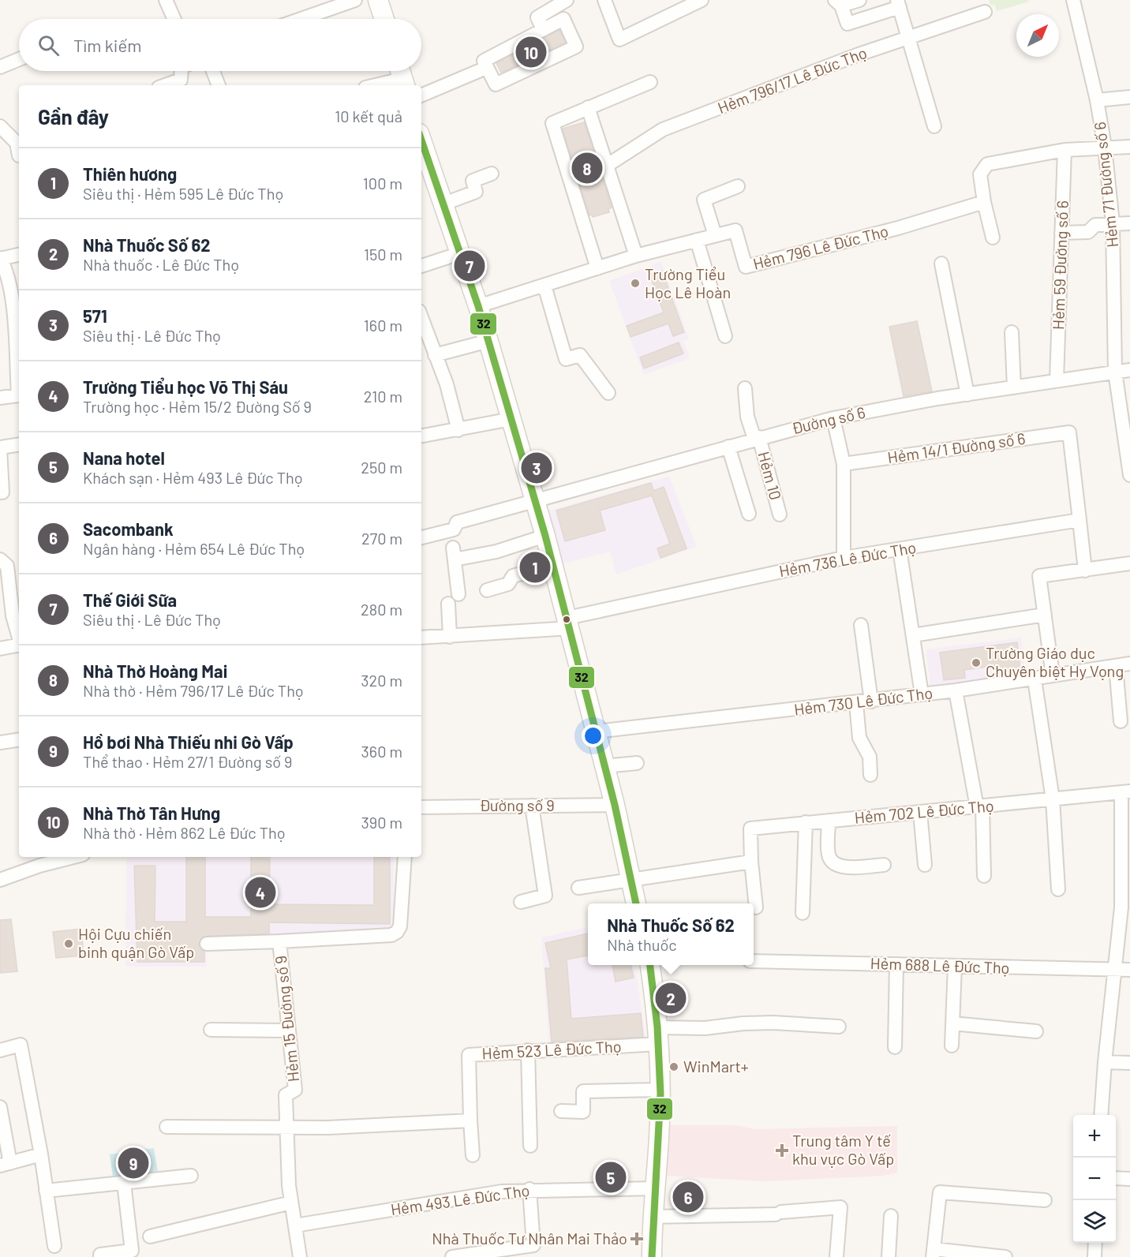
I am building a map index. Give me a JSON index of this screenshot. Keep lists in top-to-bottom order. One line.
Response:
{"streets":{"street":["Hẻm 796/17 Lê Đức Thọ","Hẻm 71 Đường số 6","Hẻm 796 Lê Đức Thọ","Hẻm 59 Đường số 6","Đường số 6","Hẻm 14/1 Đường số 6","Hẻm 10","Hẻm 736 Lê Đức Thọ","Hẻm 730 Lê Đức Thọ","Đường số 9","Hẻm 702 Lê Đức Thọ","Hẻm 688 Lê Đức Thọ","Hẻm 15 Đường số 9","Hẻm 523 Lê Đức Thọ","Hẻm 493 Lê Đức Thọ"]},"crossings":[["Hẻm 71 Đường số 6","Đường số 6"],["Hẻm 59 Đường số 6","Đường số 6"],["Đường số 6","Hẻm 10"],["Hẻm 14/1 Đường số 6","Hẻm 736 Lê Đức Thọ"],["Hẻm 15 Đường số 9","Hẻm 493 Lê Đức Thọ"]],"places":{"other":["Trường Tiểu Học Lê Hoàn","Trường Giáo dục Chuyên biệt Hy Vọng","Hội Cựu chiến binh quận Gò Vấp","WinMart+"],"health":["Trung tâm Y tế khu vực Gò Vấp","Nhà Thuốc Tư Nhân Mai Thảo"]},"lines":["transit line 32"],"north":"top right","page":{"search":"Tìm kiếm","pins":["10","8","7","3","1","4","2","9","5","6"],"heading":["Gần đây","10 kết quả"],"list":[{"mark":"1","name":"Thiên hương","note":"Siêu thị · Hẻm 595 Lê Đức Thọ","value":"100 m"},{"mark":"2","name":"Nhà Thuốc Số 62","note":"Nhà thuốc · Lê Đức Thọ","value":"150 m"},{"mark":"3","name":"571","note":"Siêu thị · Lê Đức Thọ","value":"160 m"},{"mark":"4","name":"Trường Tiểu học Võ Thị Sáu","note":"Trường học · Hẻm 15/2 Đường Số 9","value":"210 m"},{"mark":"5","name":"Nana hotel","note":"Khách sạn · Hẻm 493 Lê Đức Thọ","value":"250 m"},{"mark":"6","name":"Sacombank","note":"Ngân hàng · Hẻm 654 Lê Đức Thọ","value":"270 m"},{"mark":"7","name":"Thế Giới Sữa","note":"Siêu thị · Lê Đức Thọ","value":"280 m"},{"mark":"8","name":"Nhà Thờ Hoàng Mai","note":"Nhà thờ · Hẻm 796/17 Lê Đức Thọ","value":"320 m"},{"mark":"9","name":"Hồ bơi Nhà Thiếu nhi Gò Vấp","note":"Thể thao · Hẻm 27/1 Đường số 9","value":"360 m"},{"mark":"10","name":"Nhà Thờ Tân Hưng","note":"Nhà thờ · Hẻm 862 Lê Đức Thọ","value":"390 m"}],"popup":["Nhà Thuốc Số 62","Nhà thuốc"],"map_buttons":["+","−"]}}
